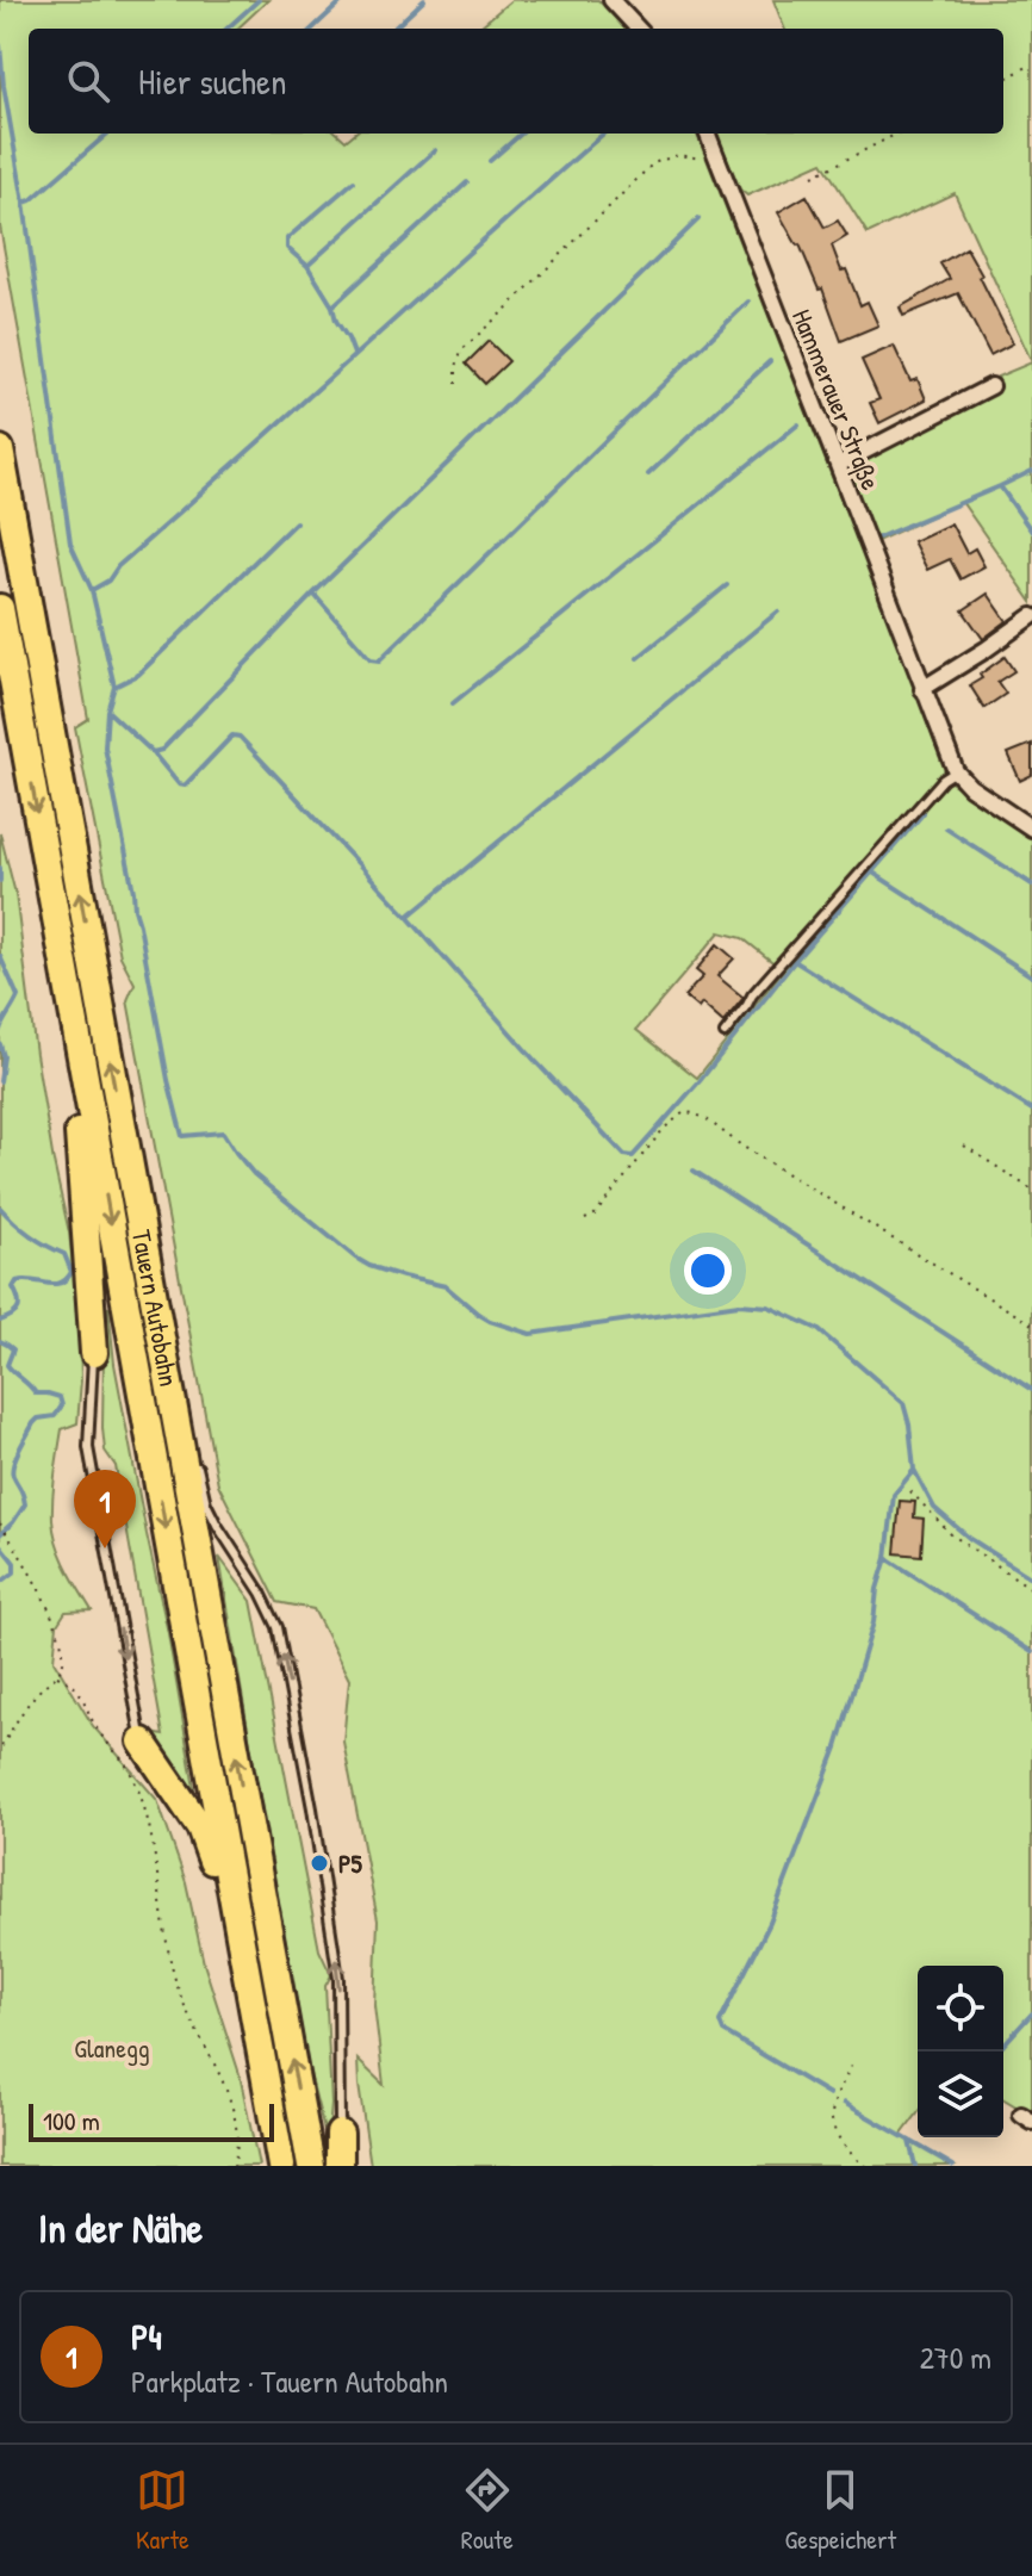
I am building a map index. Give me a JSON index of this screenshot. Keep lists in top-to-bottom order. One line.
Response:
{"streets":{"highway":["Tauern Autobahn"],"street":["Hammerauer Straße"]},"parks":["Glanegg"],"places":["P5"],"scale_bar":"100 m","page":{"search":"Hier suchen","pins":"1","scale":"100 m","heading":"In der Nähe","list":[{"mark":"1","name":"P4","note":"Parkplatz · Tauern Autobahn","value":"270 m"}],"nav":["Karte","Route","Gespeichert"]}}
